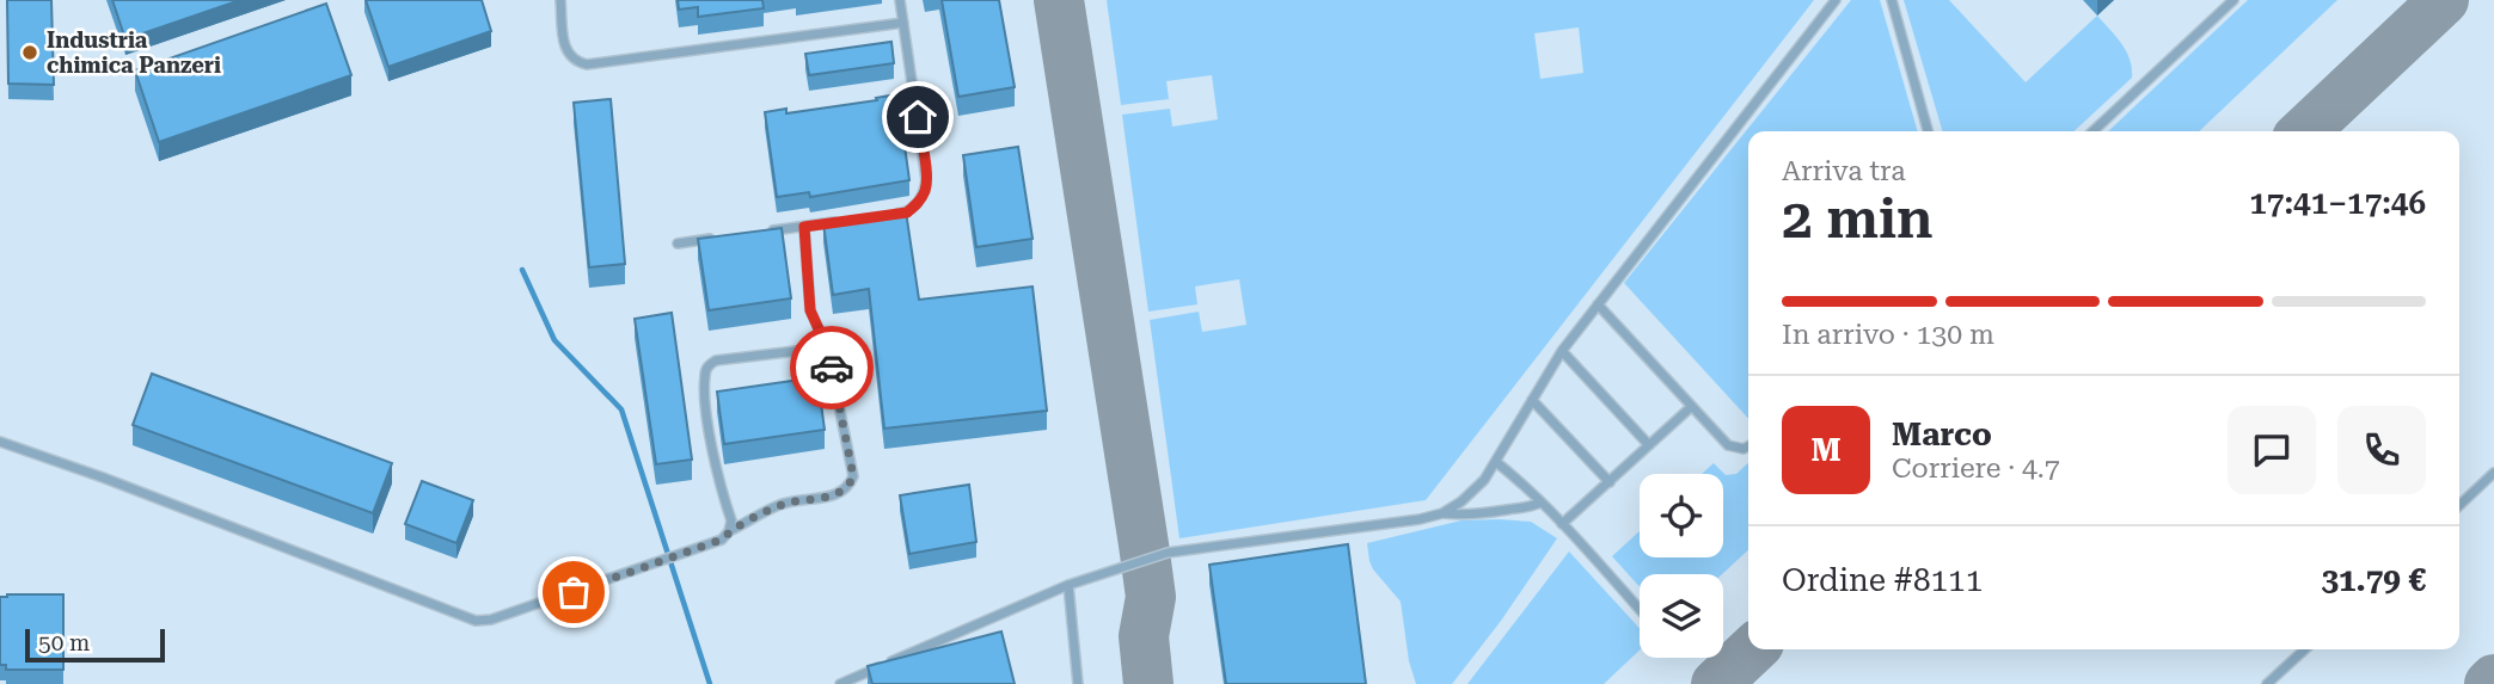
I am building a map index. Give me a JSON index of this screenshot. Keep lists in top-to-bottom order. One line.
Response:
{"places":["Industria chimica Panzeri"],"scale_bar":"50 m","page":{"heading":["2 min","Arriva tra","17:41–17:46"],"panel":["Marco","Corriere · 4.7","Ordine #8111","31.79 €"],"bar":"In arrivo · 130 m","round":"M","scale":"50 m"}}
